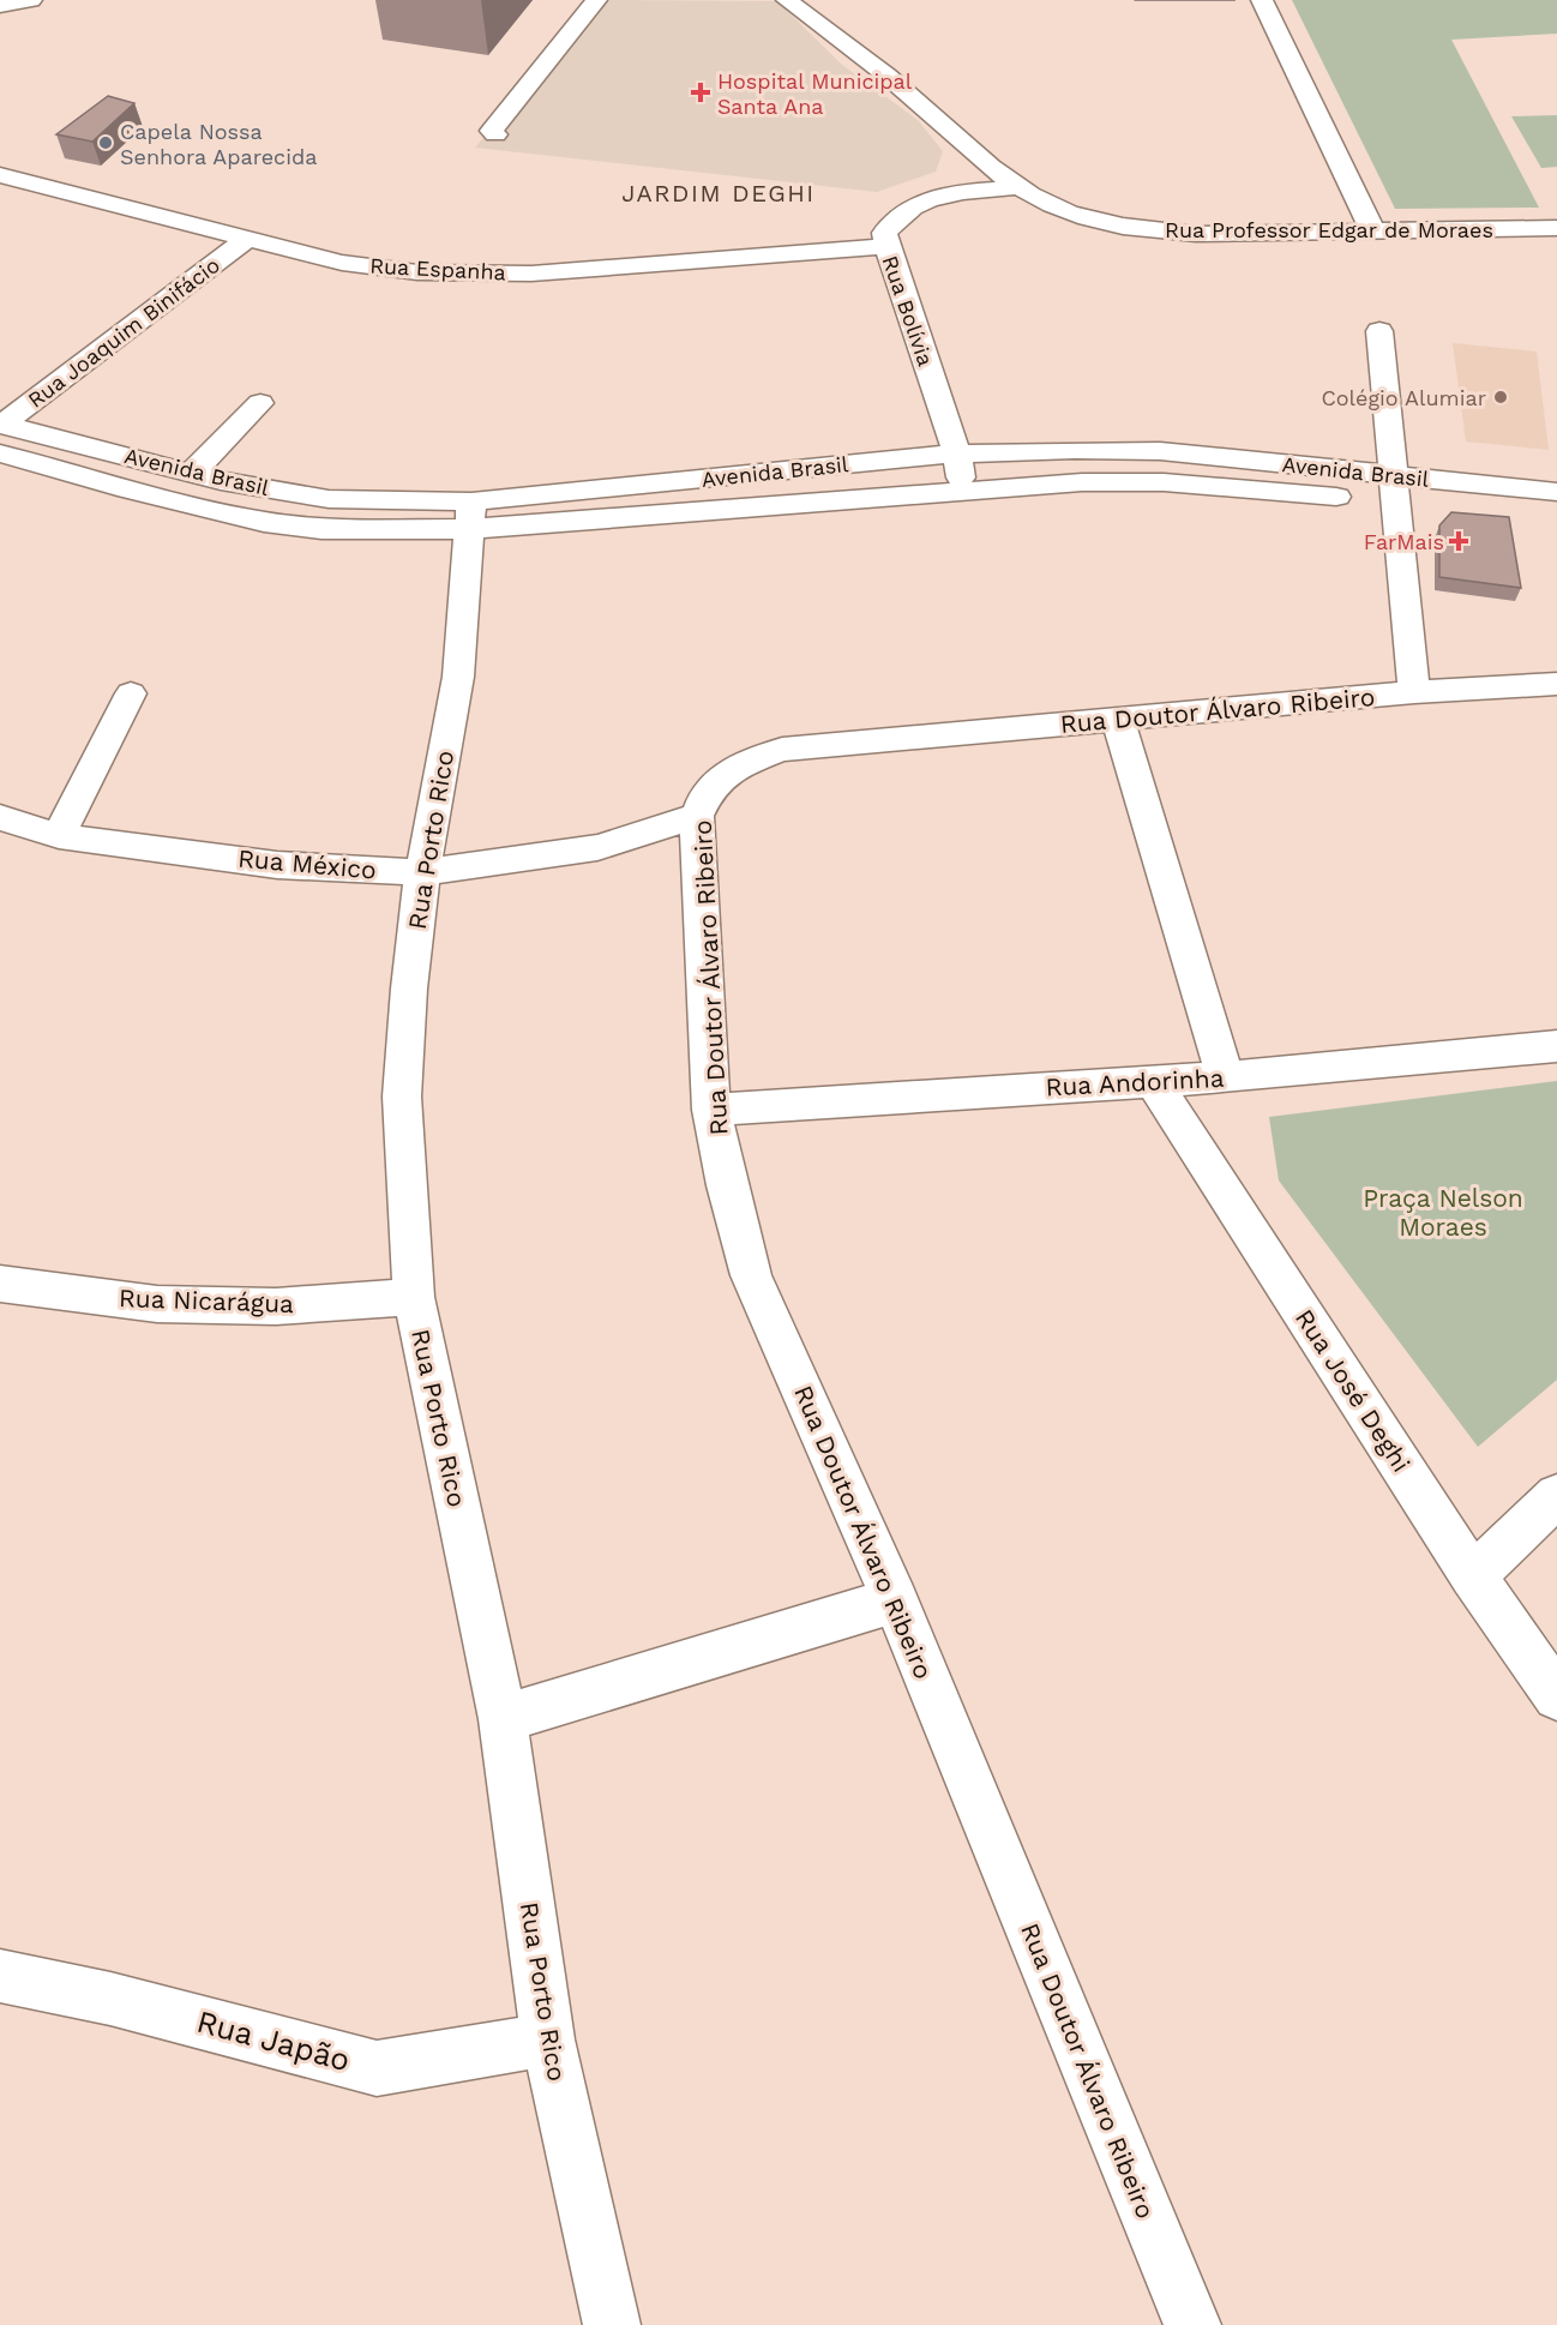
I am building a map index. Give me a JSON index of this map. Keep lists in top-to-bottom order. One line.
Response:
{"streets":{"street":["Rua Professor Edgar de Moraes","Rua Espanha","Rua Bolívia","Rua Joaquim Binifácio","Avenida Brasil","Rua Doutor Álvaro Ribeiro","Rua Porto Rico","Rua México","Rua Andorinha","Rua Nicarágua","Rua José Deghi","Rua Japão"]},"crossings":[["Rua Professor Edgar de Moraes","Rua Bolívia"],["Rua Espanha","Rua Bolívia"],["Rua Espanha","Rua Joaquim Binifácio"],["Rua Bolívia","Avenida Brasil"],["Rua Joaquim Binifácio","Avenida Brasil"],["Avenida Brasil","Rua Porto Rico"],["Rua Doutor Álvaro Ribeiro","Rua México"],["Rua Doutor Álvaro Ribeiro","Rua Andorinha"],["Rua Porto Rico","Rua México"],["Rua Porto Rico","Rua Nicarágua"],["Rua Porto Rico","Rua Japão"],["Rua Andorinha","Rua José Deghi"]],"districts":["JARDIM DEGHI"],"parks":["Praça Nelson Moraes"],"places":{"health":["Hospital Municipal Santa Ana","FarMais"],"other":["Capela Nossa Senhora Aparecida","Colégio Alumiar"]}}
